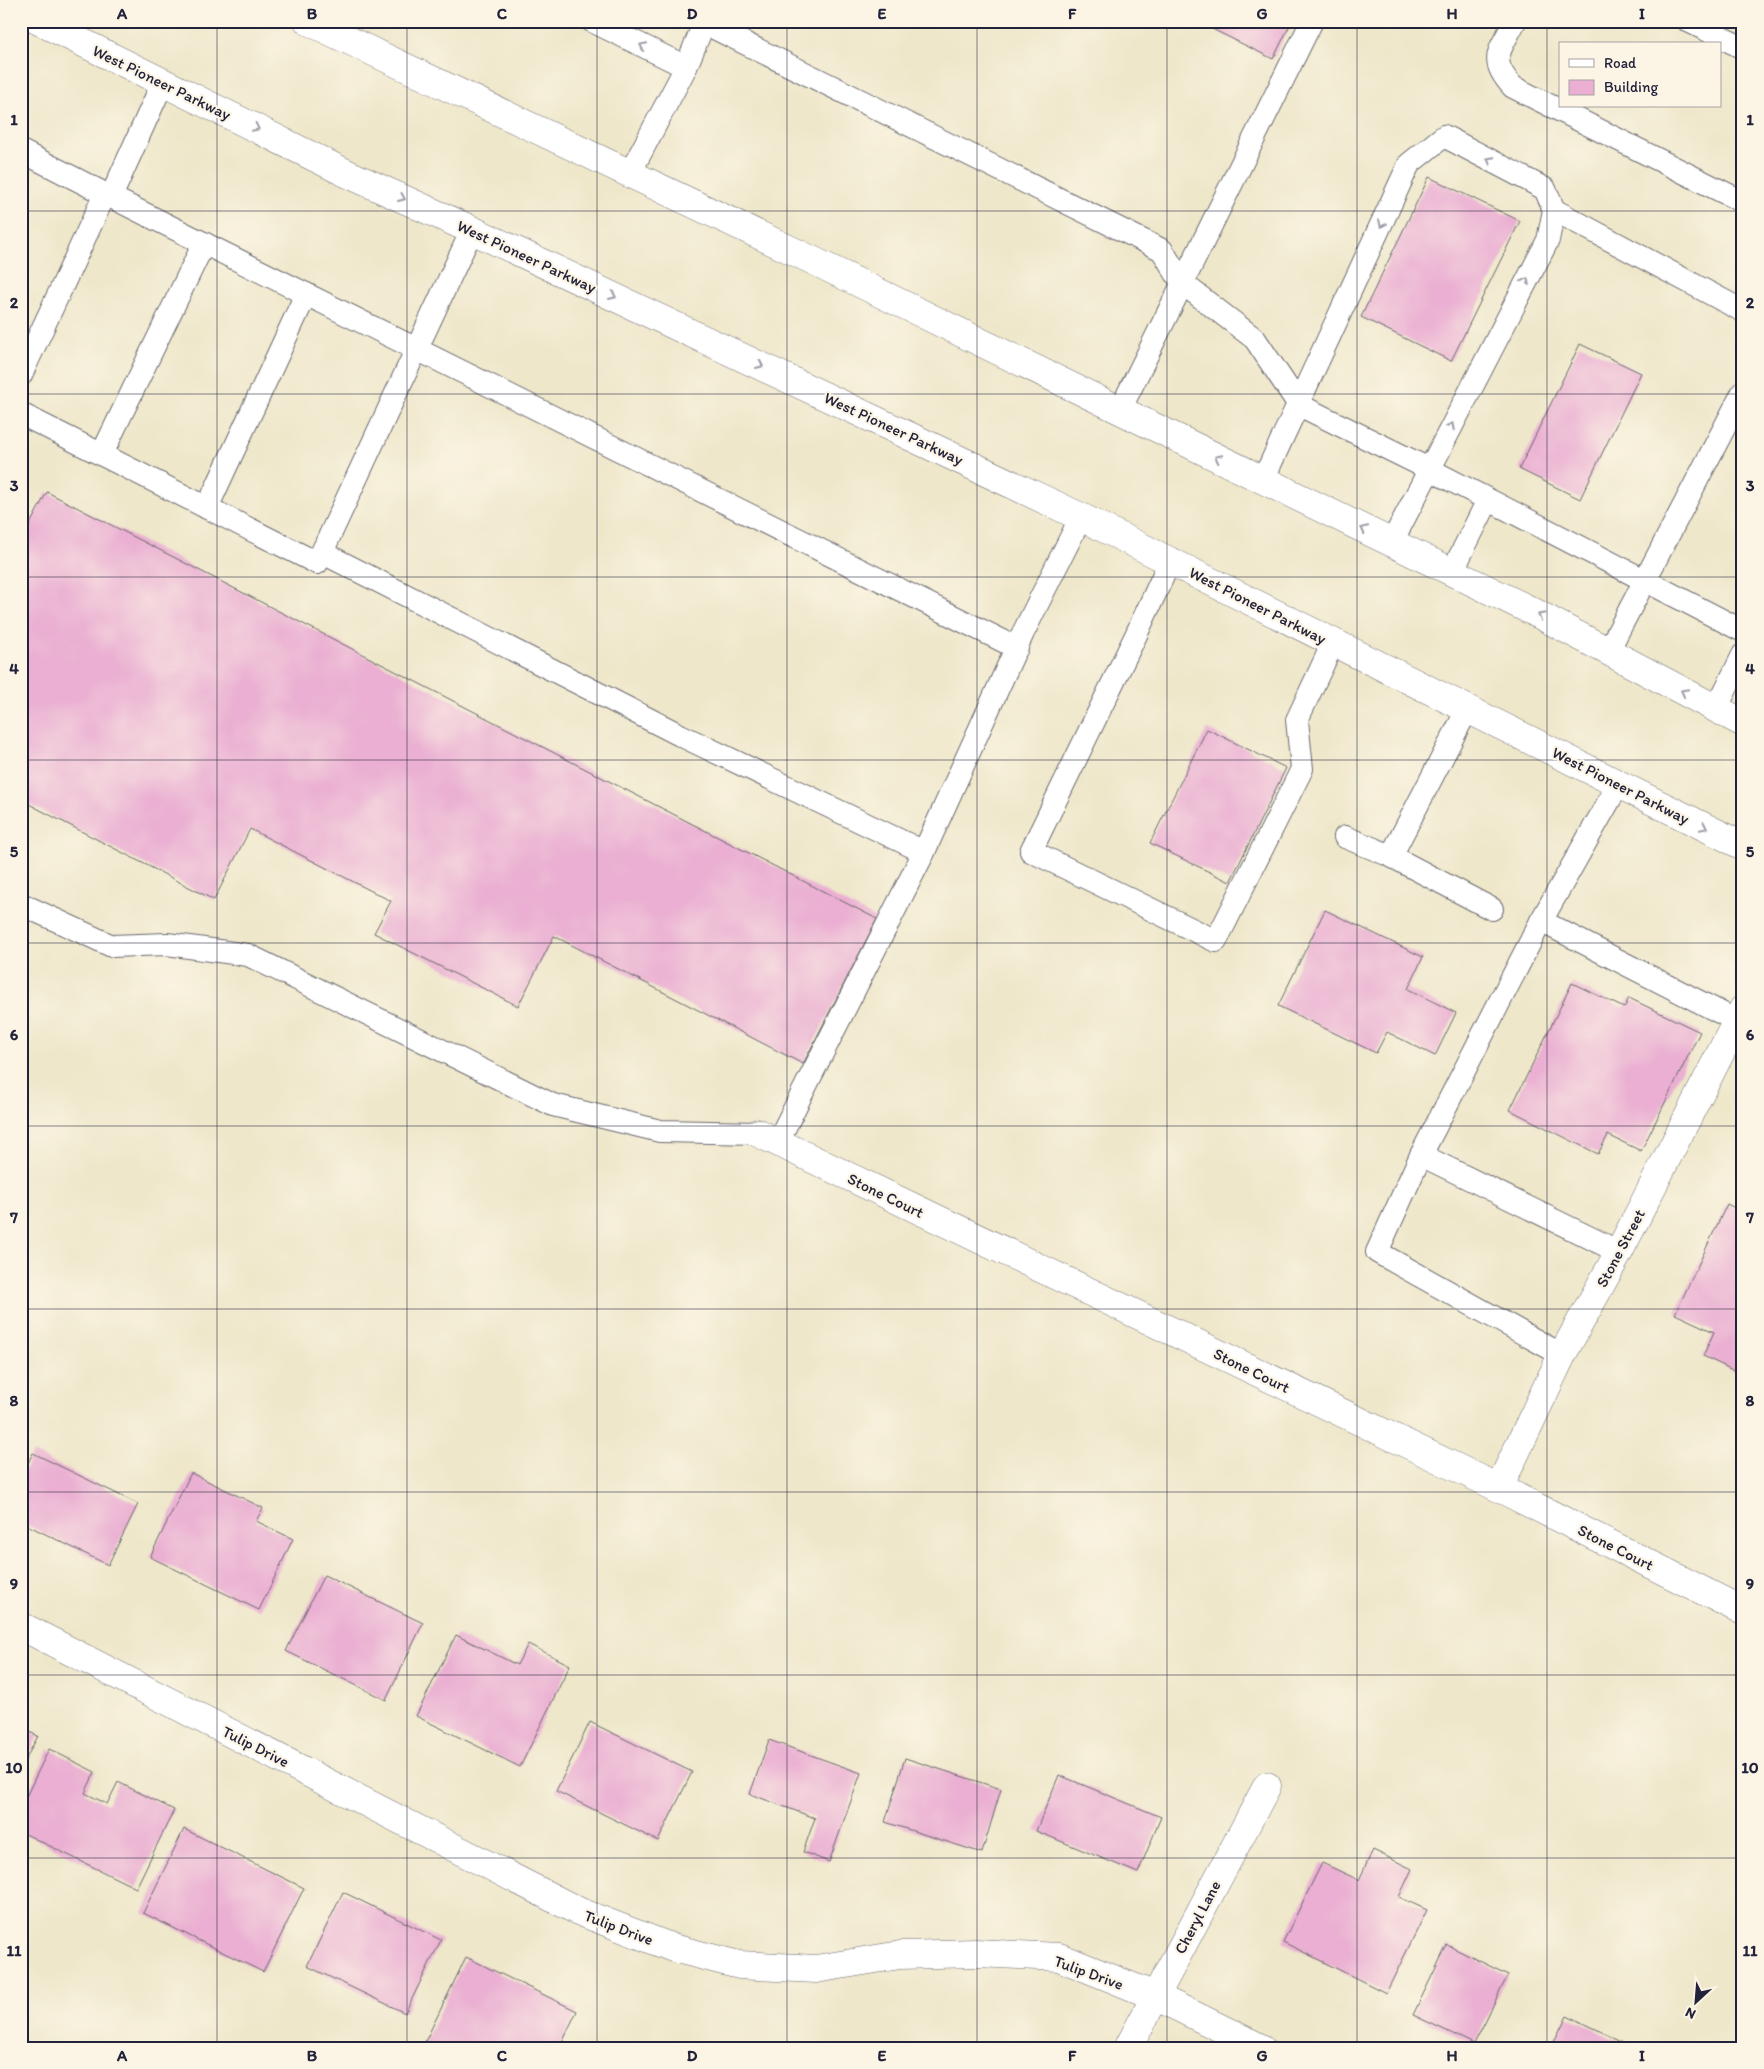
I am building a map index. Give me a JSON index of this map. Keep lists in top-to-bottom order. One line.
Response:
{"streets":{"main road":["West Pioneer Parkway","Stone Court","Stone Street","Tulip Drive","Cheryl Lane"]},"crossings":[["Stone Court","Stone Street"],["Tulip Drive","Cheryl Lane"]],"legend":["Road","Building"],"north":"bottom left","grid":{"columns":["A","B","C","D","E","F","G","H","I"],"rows":["1","2","3","4","5","6","7","8","9","10","11"]}}
